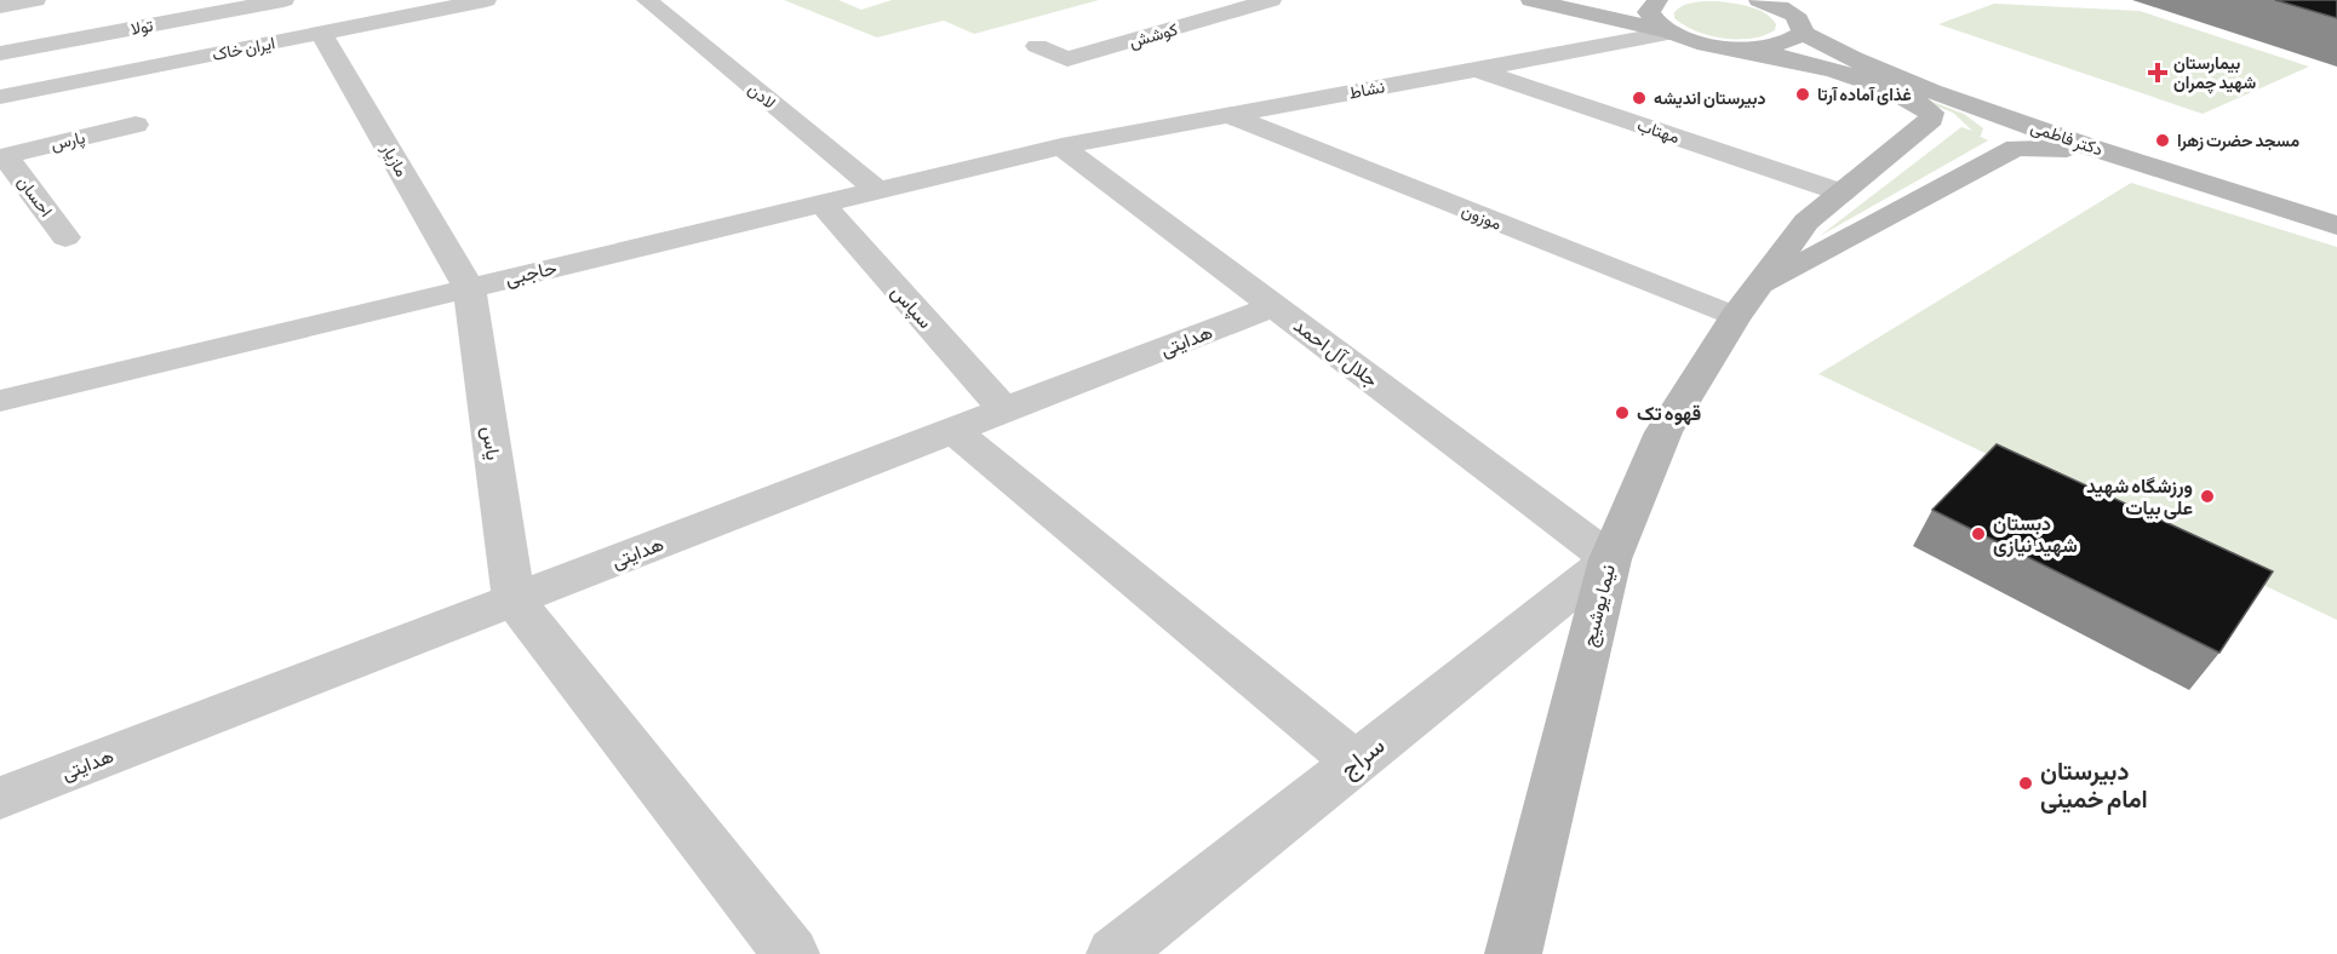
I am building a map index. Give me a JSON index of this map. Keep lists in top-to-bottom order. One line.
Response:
{"streets":{"street":["تولا","کوشش","ایران خاک","نشاط","لادن","مهتاب","دکتر فاطمی","پارس","مازیار","احسان","موزون","حاجبی","سپاس","هدایتی","جلال آل احمد","یاس","نیما یوشیج","سراج"]},"crossings":[["ایران خاک","مازیار"],["نشاط","مهتاب"],["نشاط","موزون"],["نشاط","حاجبی"],["نشاط","جلال آل احمد"],["لادن","حاجبی"],["مهتاب","نیما یوشیج"],["دکتر فاطمی","نیما یوشیج"],["پارس","احسان"],["مازیار","حاجبی"],["مازیار","یاس"],["موزون","نیما یوشیج"],["حاجبی","سپاس"],["حاجبی","جلال آل احمد"],["حاجبی","یاس"],["سپاس","هدایتی"],["هدایتی","جلال آل احمد"],["هدایتی","یاس"],["جلال آل احمد","نیما یوشیج"],["جلال آل احمد","سراج"],["نیما یوشیج","سراج"]],"places":{"health":["بیمارستان شهید چمران"],"other":["غذای آماده آرتا","دبیرستان اندیشه","مسجد حضرت زهرا","قهوه تک","ورزشگاه شهید علی بیات","دبستان شهید نیازی","دبیرستان امام خمینی"]}}
